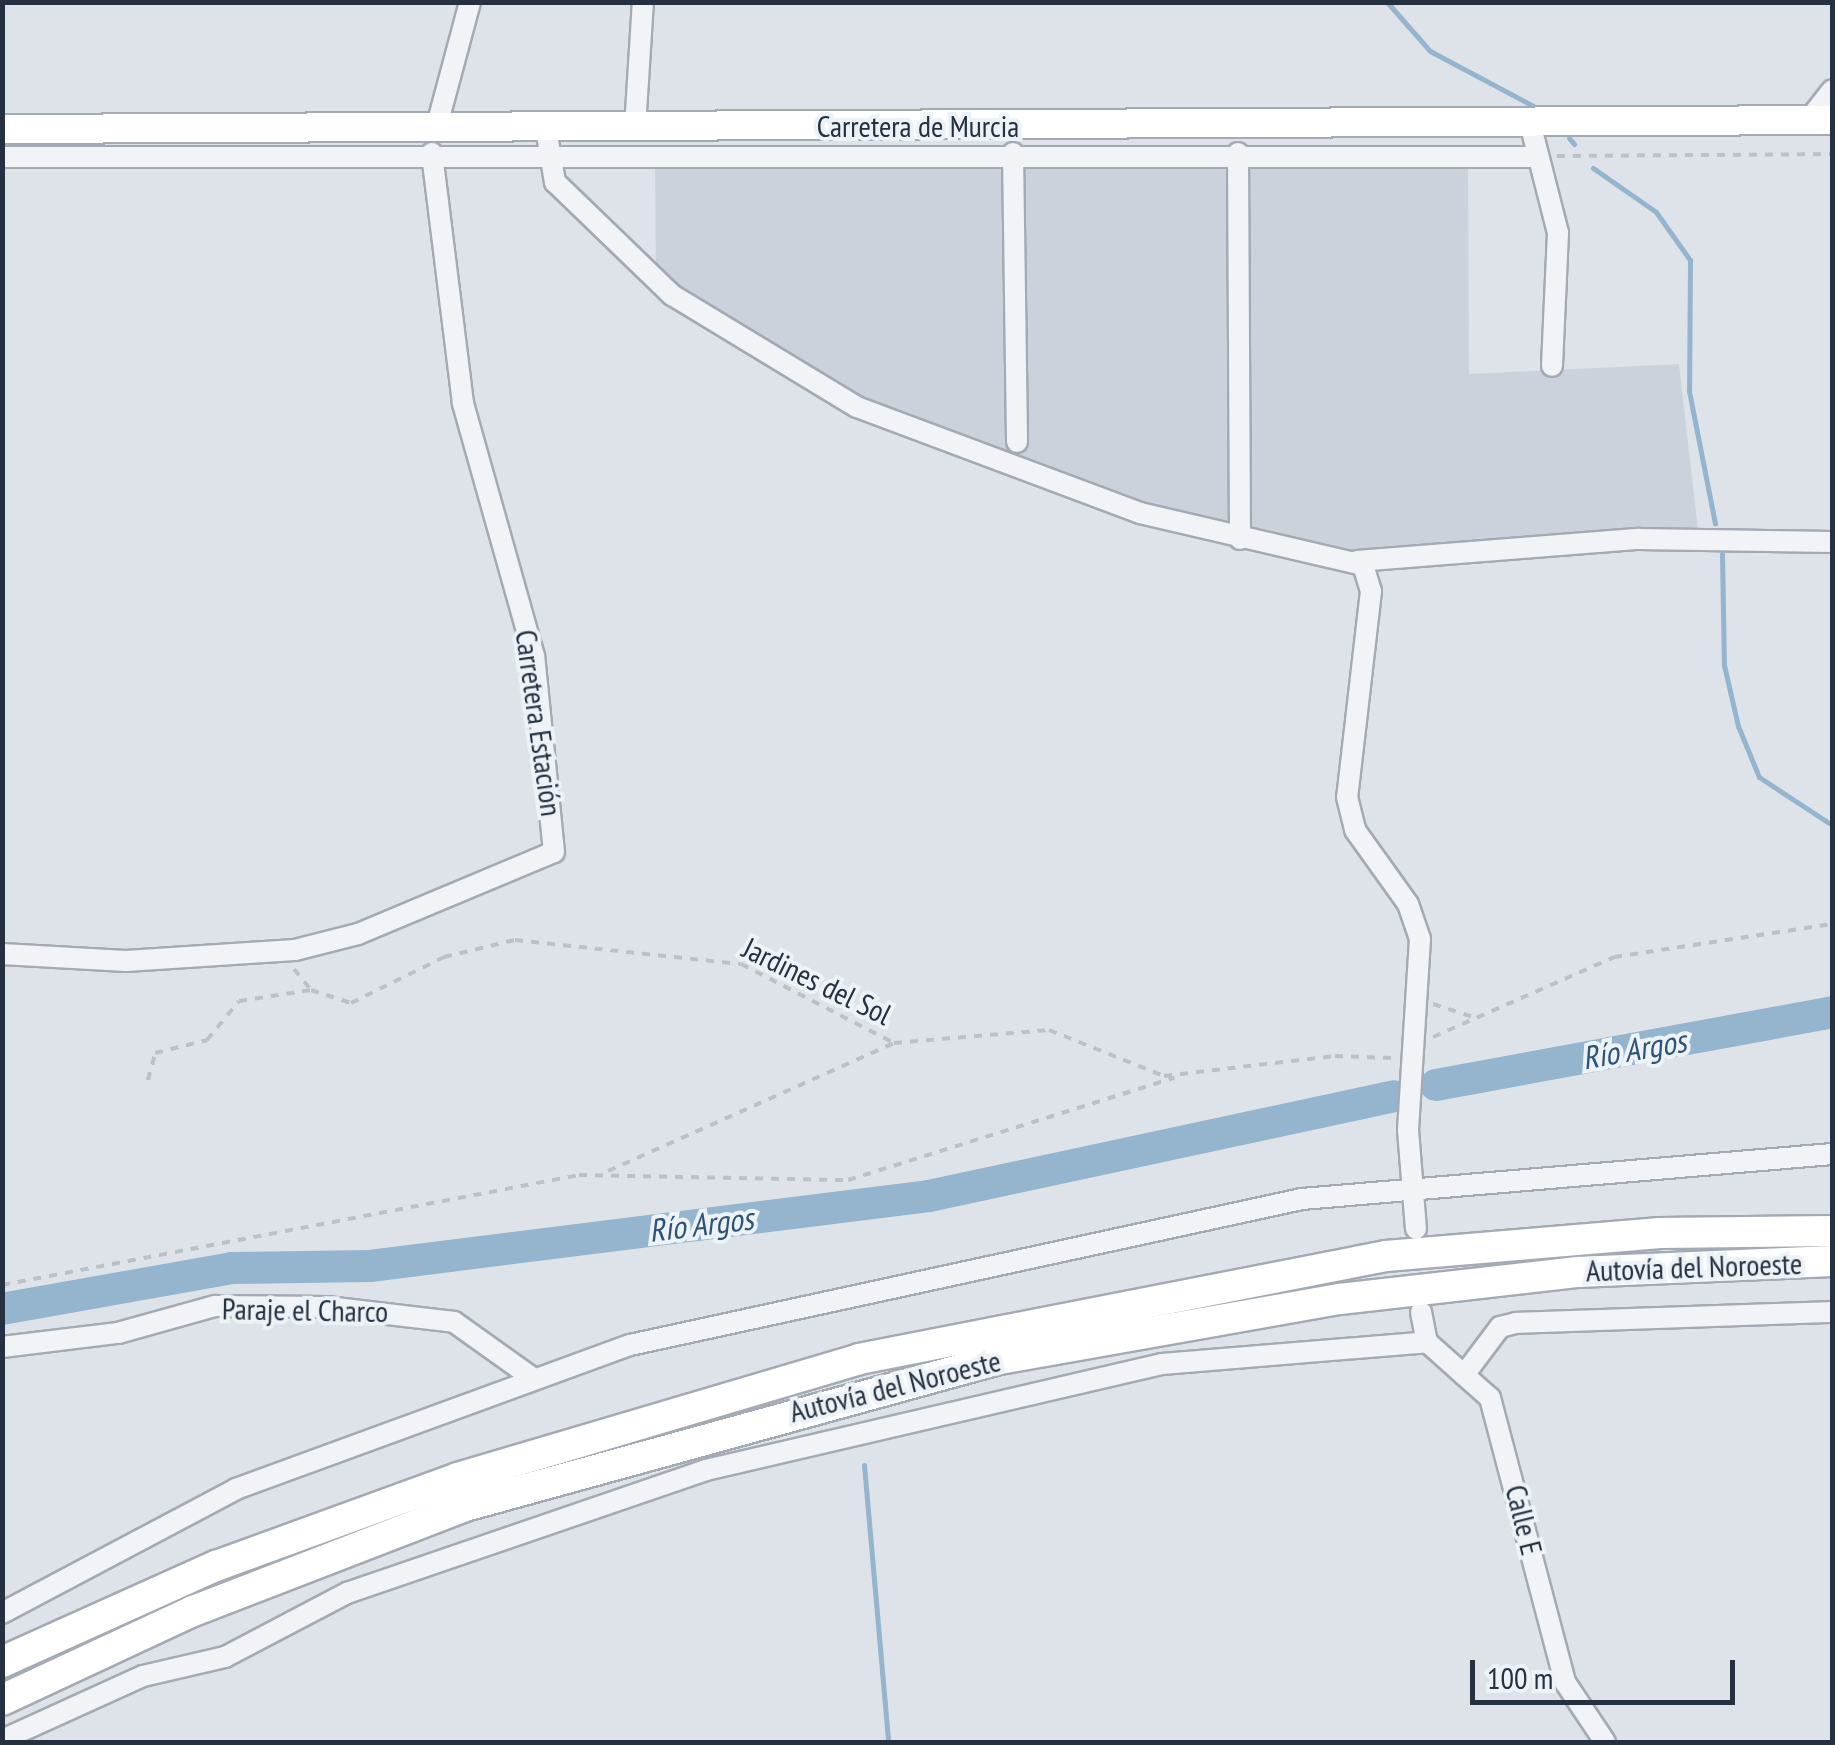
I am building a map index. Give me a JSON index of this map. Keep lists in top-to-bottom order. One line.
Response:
{"streets":{"highway":["Autovía del Noroeste"],"main road":["Carretera de Murcia"],"street":["Carretera Estación","Paraje el Charco","Calle E"],"path":["Jardines del Sol"]},"crossings":[["Carretera de Murcia","Carretera Estación"]],"water":["Río Argos"],"scale_bar":"100 m"}
